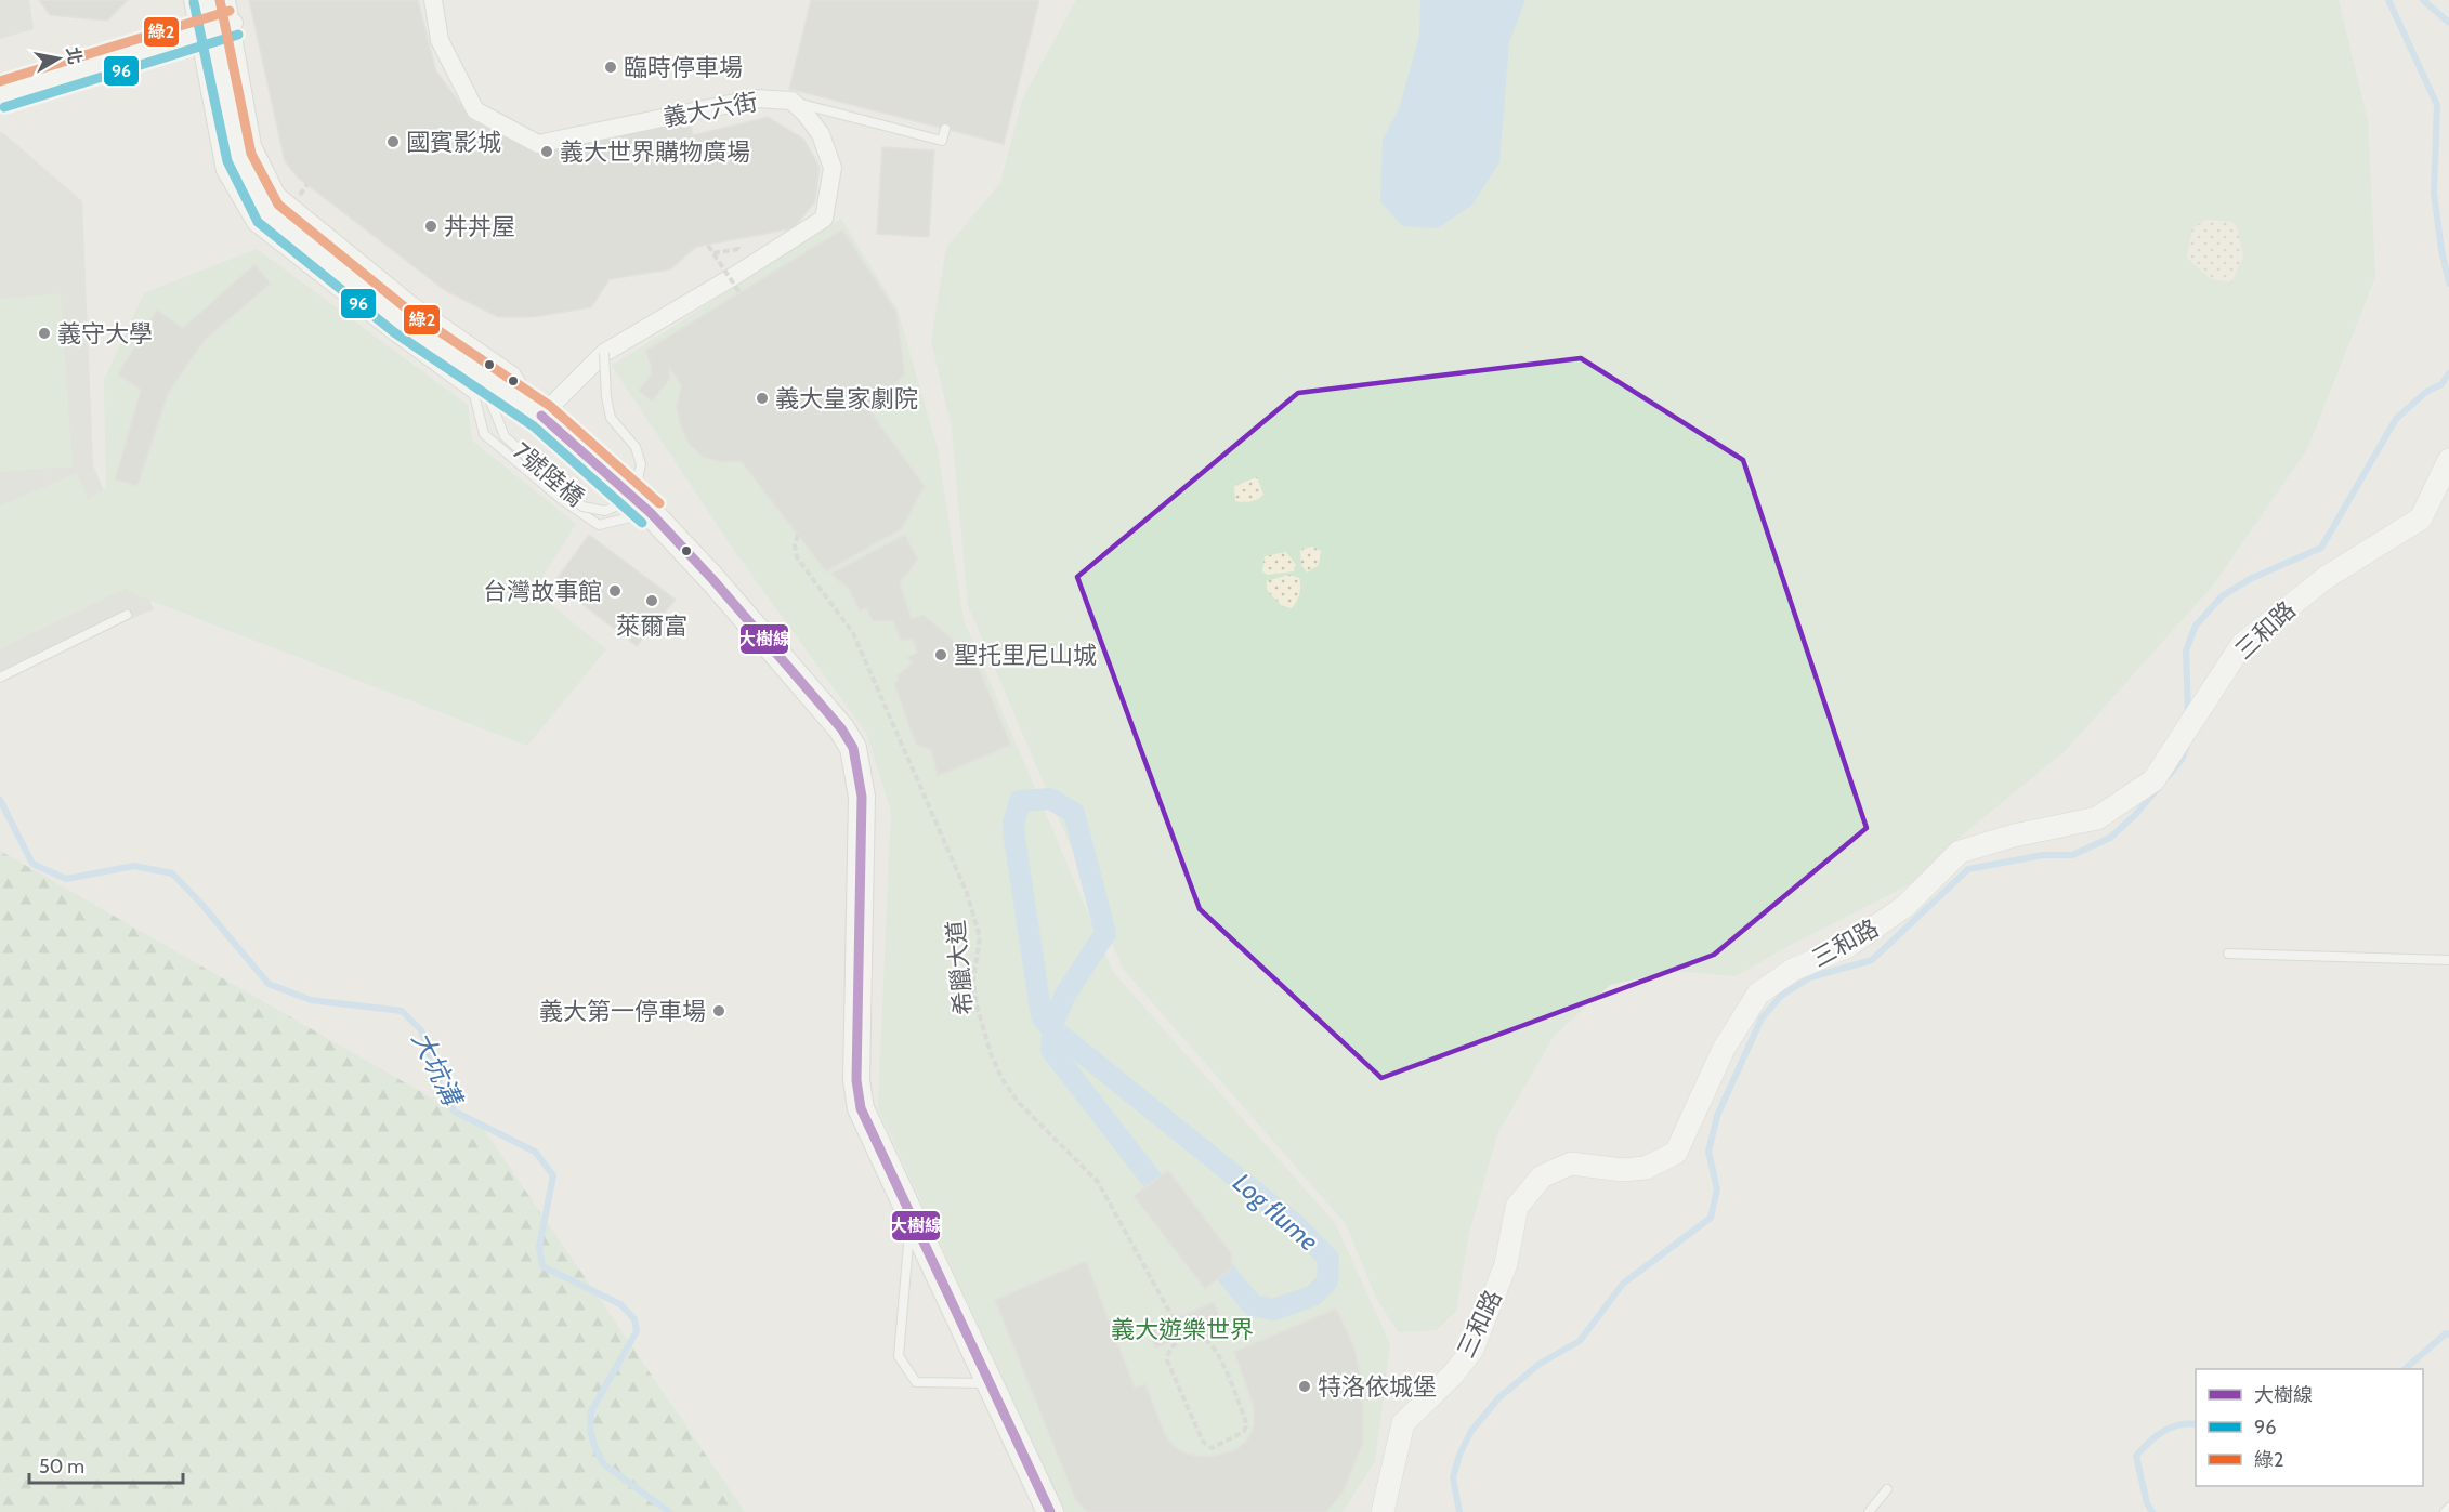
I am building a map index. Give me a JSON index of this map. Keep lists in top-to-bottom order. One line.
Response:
{"streets":{"street":["義大六街","三和路"],"lane":["7號陸橋"],"path":["希臘大道"]},"crossings":[["義大六街","7號陸橋"]],"water":["大坑溝","Log flume"],"parks":["義大遊樂世界"],"places":["臨時停車場","國賓影城","義大世界購物廣場","丼丼屋","義守大學","義大皇家劇院","台灣故事館","萊爾富","聖托里尼山城","義大第一停車場","特洛依城堡"],"lines":["transit line 綠2","transit line 96","transit line 大樹線"],"legend":["大樹線","96","綠2"],"scale_bar":"50 m","north":"right"}
